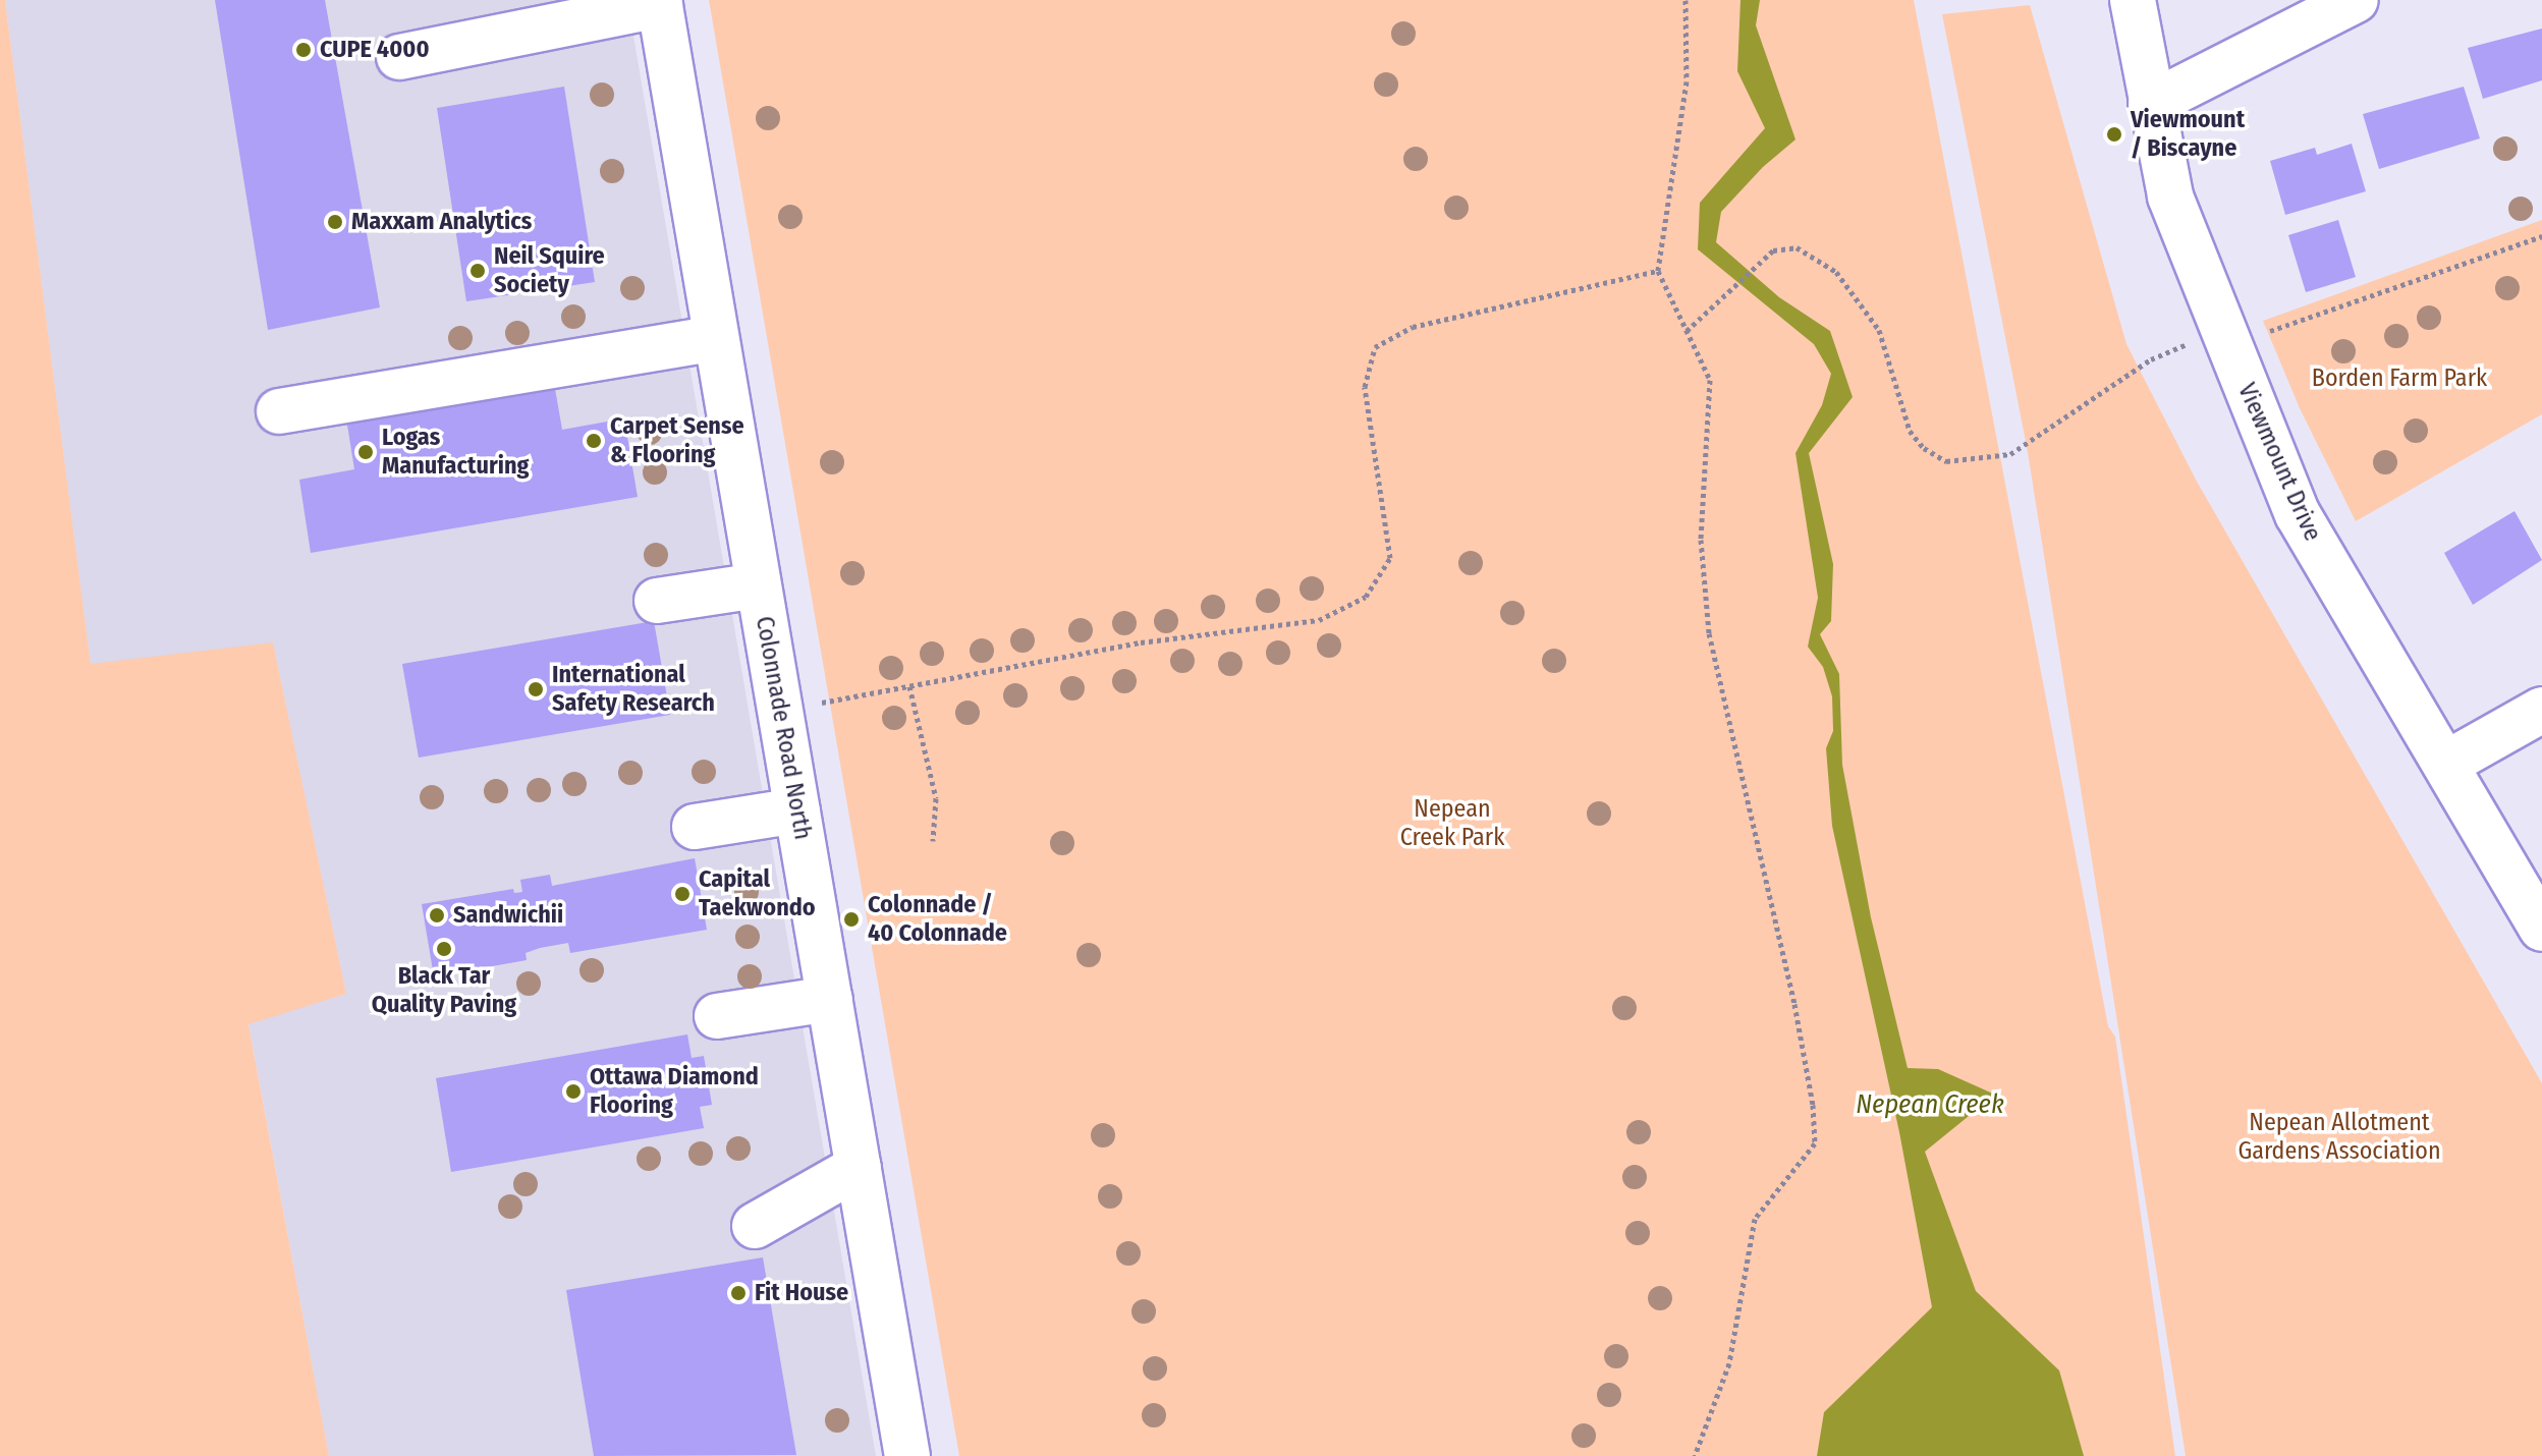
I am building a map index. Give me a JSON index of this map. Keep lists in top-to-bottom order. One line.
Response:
{"streets":{"street":["Viewmount Drive","Colonnade Road North"]},"water":["Nepean Creek"],"parks":["Borden Farm Park","Nepean Creek Park","Nepean Allotment Gardens Association"],"places":["CUPE 4000","Viewmount / Biscayne","Maxxam Analytics","Neil Squire Society","Carpet Sense & Flooring","Logas Manufacturing","International Safety Research","Capital Taekwondo","Sandwichii","Colonnade / 40 Colonnade","Black Tar Quality Paving","Ottawa Diamond Flooring","Fit House"]}
